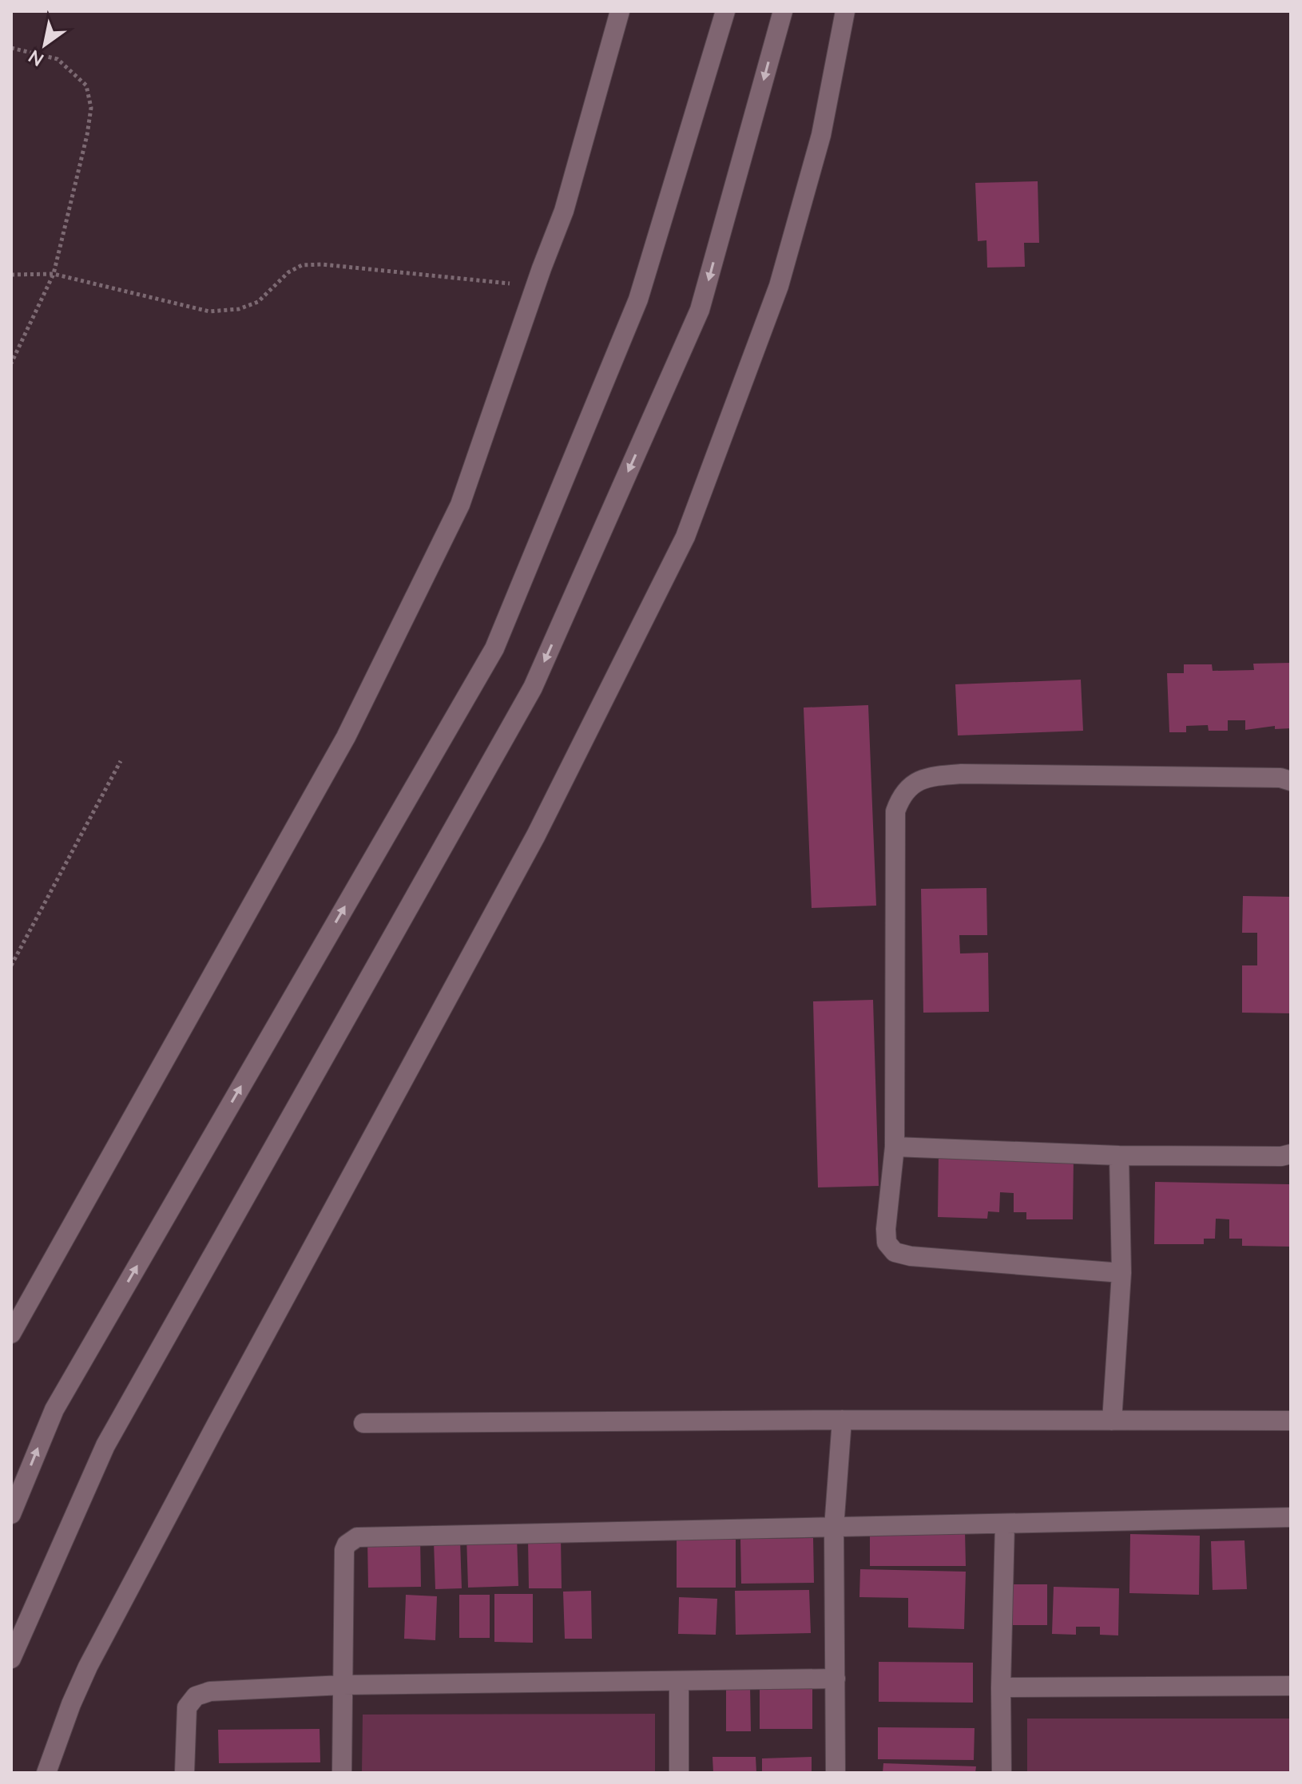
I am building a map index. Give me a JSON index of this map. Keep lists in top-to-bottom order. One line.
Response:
{"north":"bottom left"}
